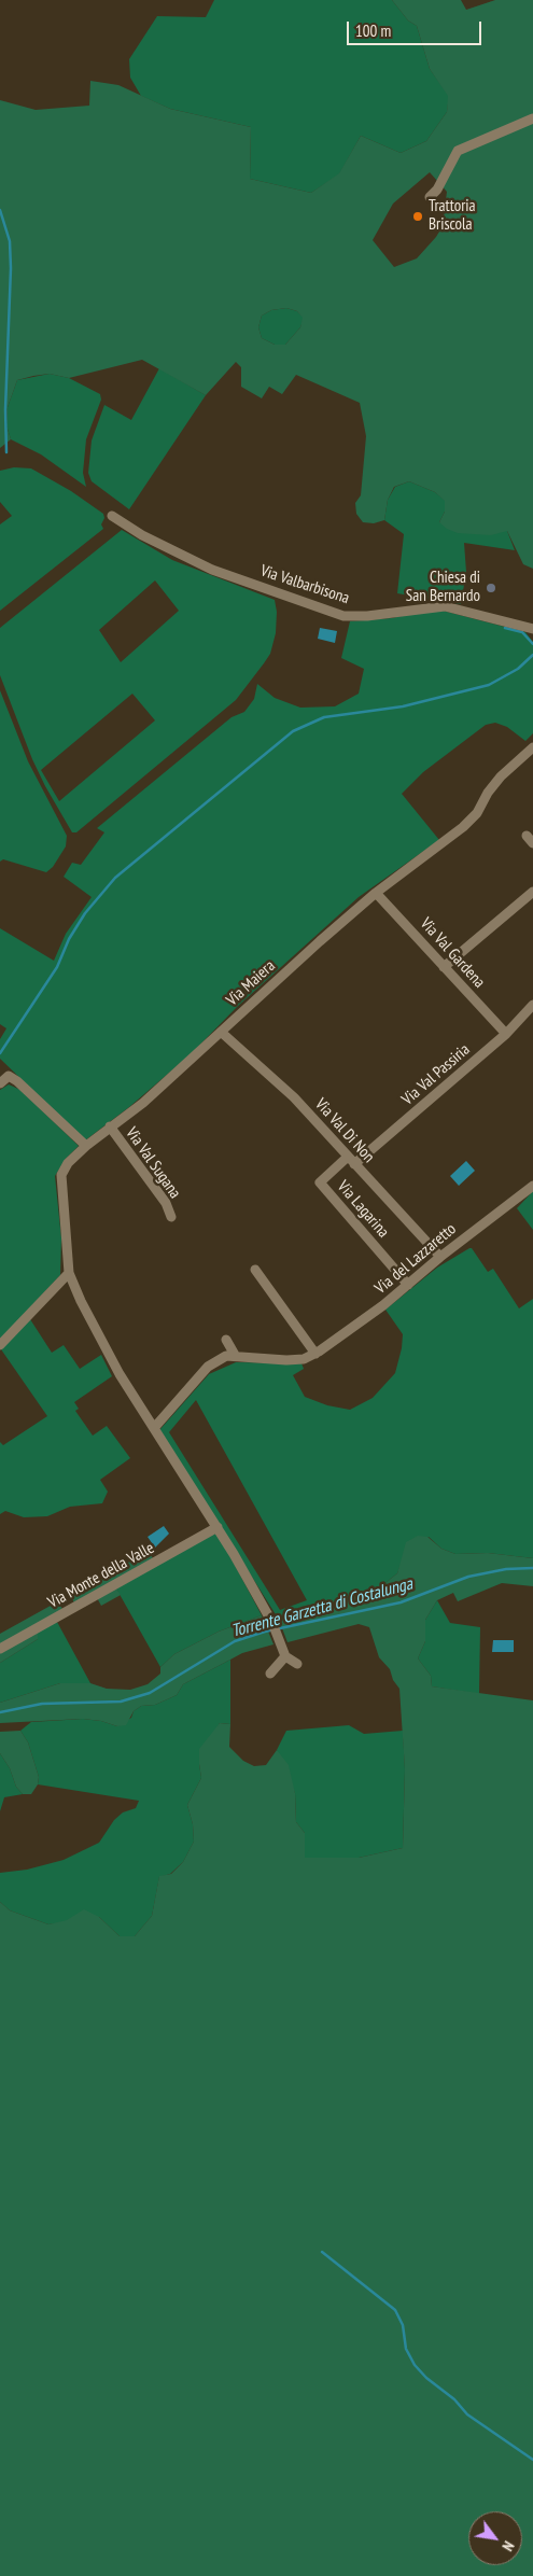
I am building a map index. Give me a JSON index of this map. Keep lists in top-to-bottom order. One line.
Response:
{"streets":{"street":["Via Valbarbisona","Via Val Gardena","Via Maiera","Via Val Passiria","Via Val Di Non","Via Val Sugana","Via Lagarina","Via del Lazzaretto","Via Monte della Valle"]},"crossings":[["Via Val Gardena","Via Maiera"],["Via Val Gardena","Via Val Passiria"],["Via Maiera","Via Val Di Non"],["Via Maiera","Via Val Sugana"],["Via Maiera","Via del Lazzaretto"],["Via Val Passiria","Via Val Di Non"],["Via Val Passiria","Via Lagarina"],["Via Val Di Non","Via Lagarina"],["Via Val Di Non","Via del Lazzaretto"],["Via Lagarina","Via del Lazzaretto"]],"water":["Torrente Garzetta di Costalunga"],"places":["Trattoria Briscola","Chiesa di San Bernardo"],"scale_bar":"100 m","north":"bottom right"}
